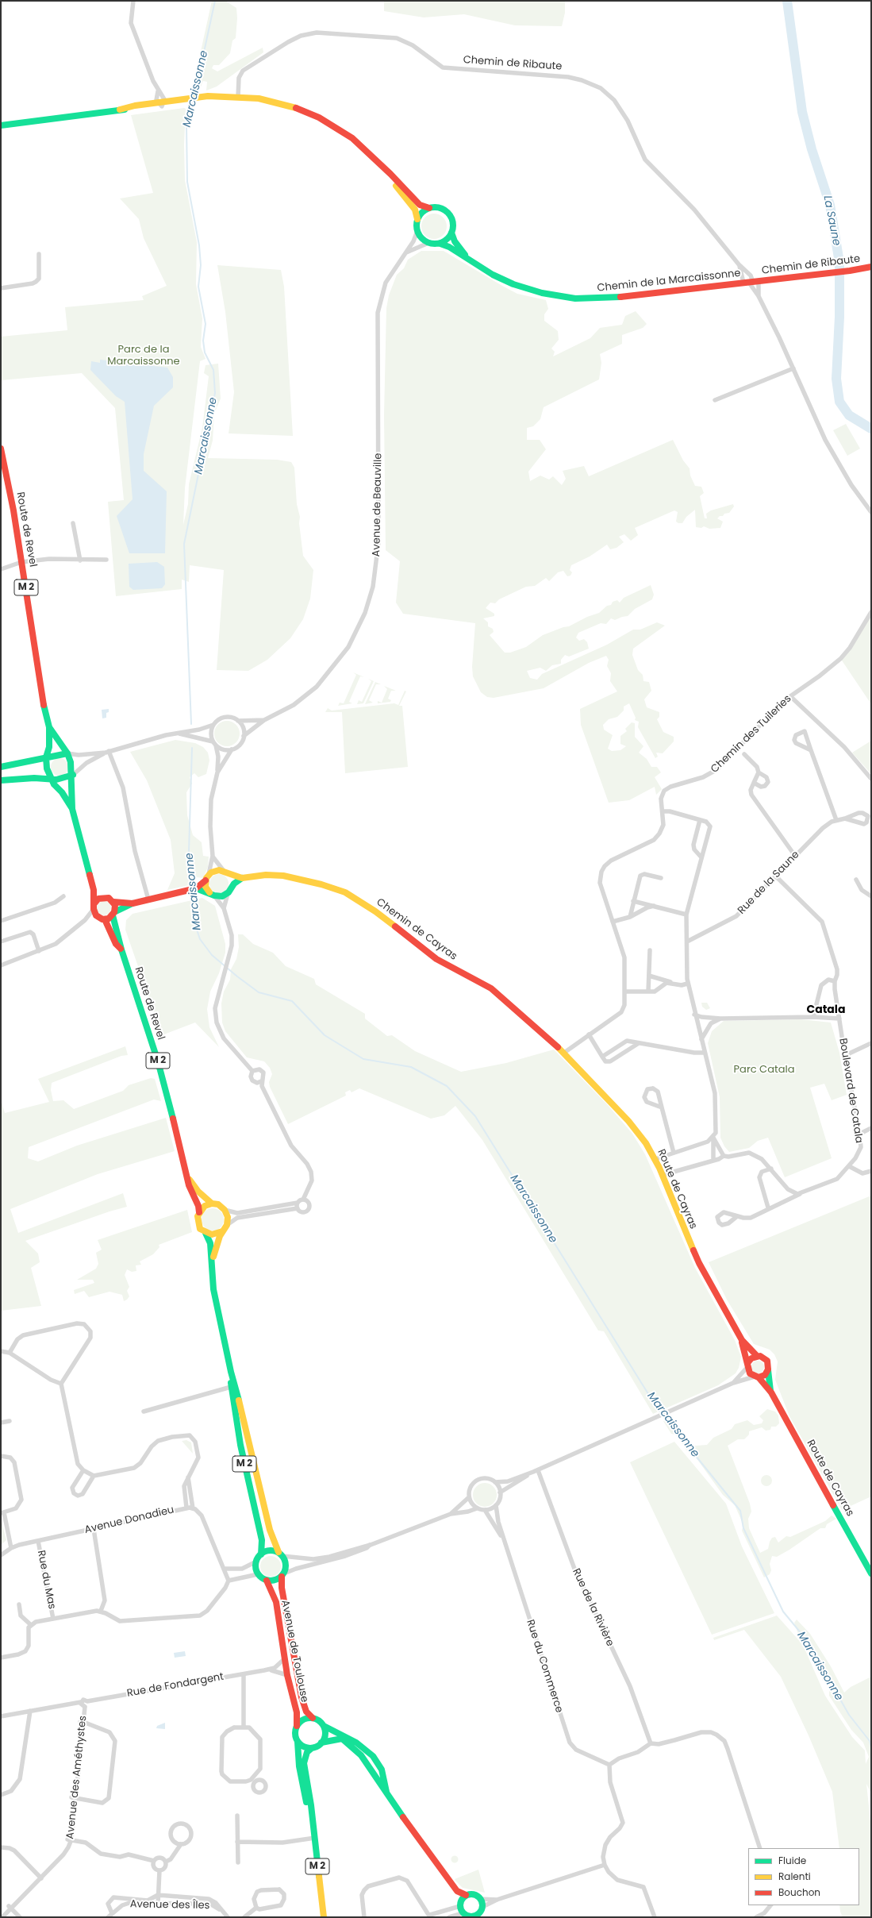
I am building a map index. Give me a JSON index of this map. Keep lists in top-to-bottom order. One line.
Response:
{"streets":{"main road":["Chemin de Ribaute","Chemin de la Marcaissonne","Route de Revel","M 2","Chemin de Cayras","Route de Cayras","Avenue de Toulouse"],"street":["Avenue de Beauville","Chemin des Tuileries","Rue de la Saune","Boulevard de Catala","Avenue Donadieu","Rue du Mas","Rue de la Rivière","Rue du Commerce","Rue de Fondargent","Avenue des Améthystes","Avenue des Îles"]},"crossings":[["Chemin de Ribaute","Chemin de la Marcaissonne"],["Chemin de la Marcaissonne","Avenue de Beauville"],["Route de Revel","M 2"],["M 2","Avenue de Toulouse"],["Chemin des Tuileries","Route de Cayras"],["Rue de la Saune","Boulevard de Catala"],["Chemin de Cayras","Route de Cayras"],["Avenue Donadieu","Rue du Mas"],["Avenue de Toulouse","Rue de Fondargent"],["Rue de Fondargent","Avenue des Améthystes"]],"districts":["Catala"],"water":["Marcaissonne","La Saune"],"parks":["Parc de la Marcaissonne","Parc Catala"],"legend":["Fluide","Ralenti","Bouchon"]}
